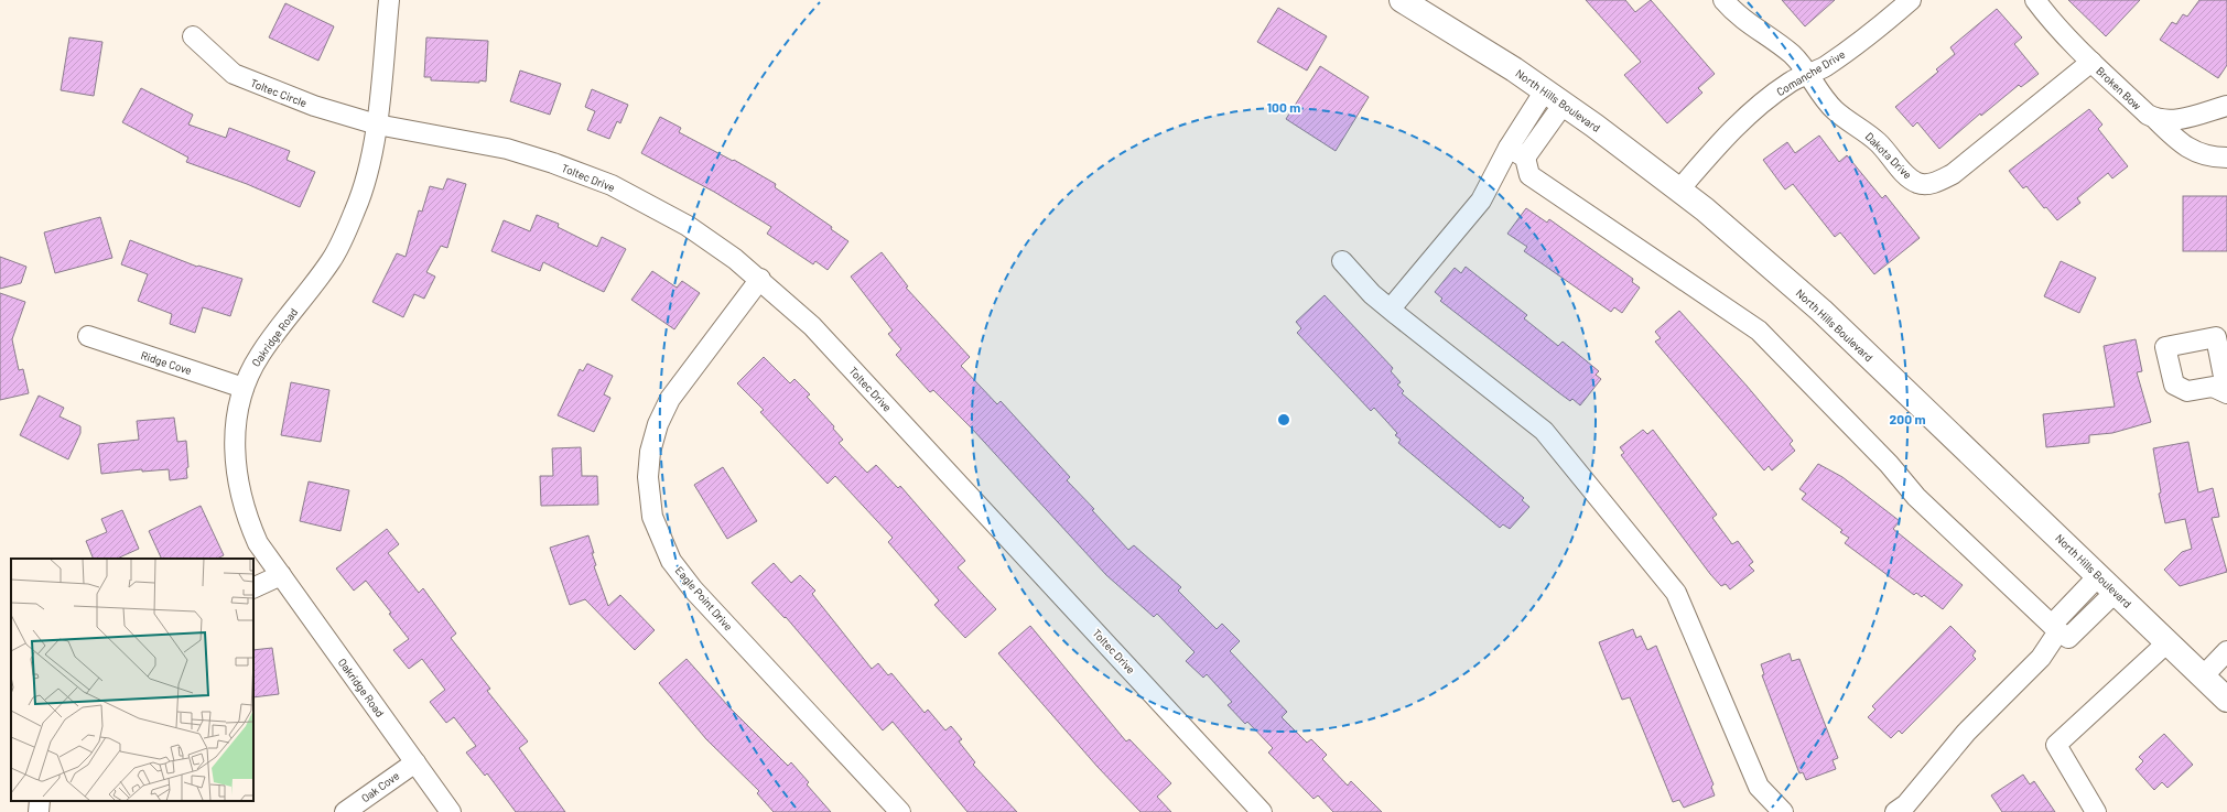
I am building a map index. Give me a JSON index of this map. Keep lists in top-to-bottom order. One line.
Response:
{"streets":{"street":["Comanche Drive","Broken Bow","Toltec Circle","North Hills Boulevard","Dakota Drive","Toltec Drive","Oakridge Road","Ridge Cove","Eagle Point Drive","Oak Cove"]},"crossings":[["Comanche Drive","North Hills Boulevard"],["Comanche Drive","Dakota Drive"],["Broken Bow","Dakota Drive"],["Toltec Circle","Toltec Drive"],["Toltec Circle","Oakridge Road"],["Toltec Drive","Oakridge Road"],["Toltec Drive","Eagle Point Drive"],["Oakridge Road","Ridge Cove"],["Oakridge Road","Oak Cove"]],"rings":["100 m","200 m"]}
